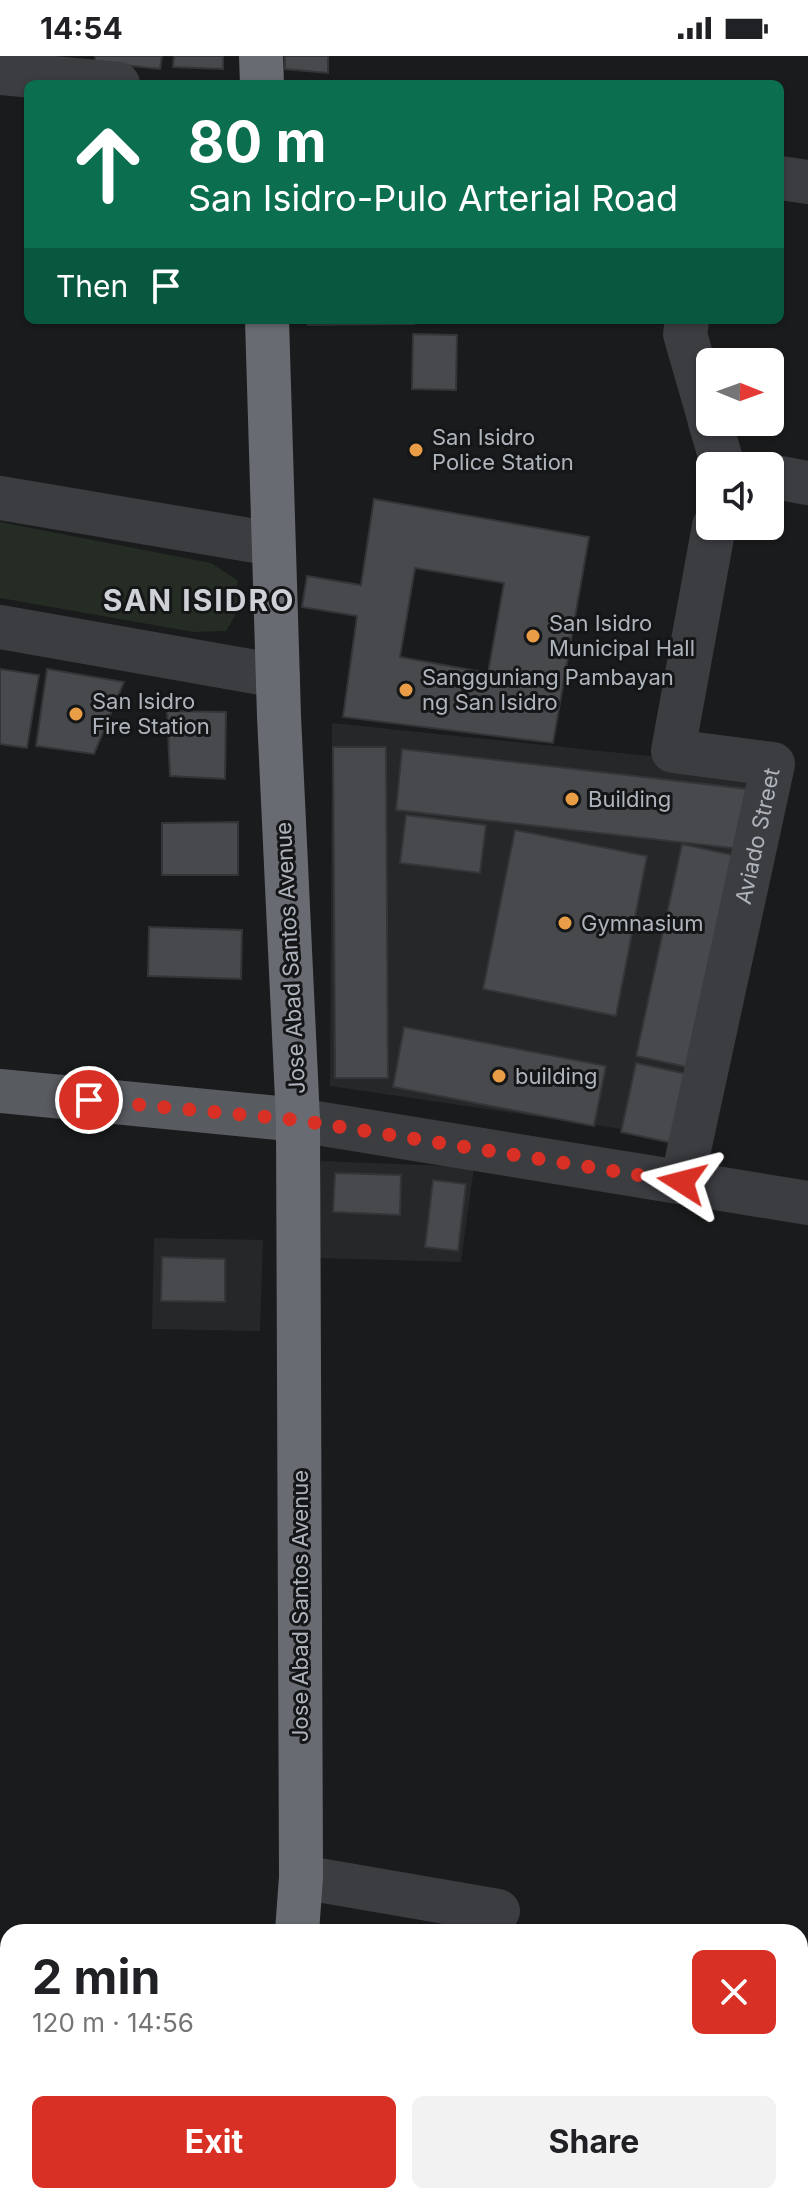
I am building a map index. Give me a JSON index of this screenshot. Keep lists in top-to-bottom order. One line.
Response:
{"streets":{"highway":["Jose Abad Santos Avenue"],"street":["Aviado Street"]},"districts":["SAN ISIDRO"],"places":["San Isidro Police Station","San Isidro Municipal Hall","Sangguniang Pambayan ng San Isidro","San Isidro Fire Station","Building","Gymnasium","building"],"north":"right","page":{"status":"14:54","turn":["80 m","San Isidro-Pulo Arterial Road"],"then":"Then","heading":["2 min","120 m · 14:56"],"buttons":["Exit","Share"]}}
